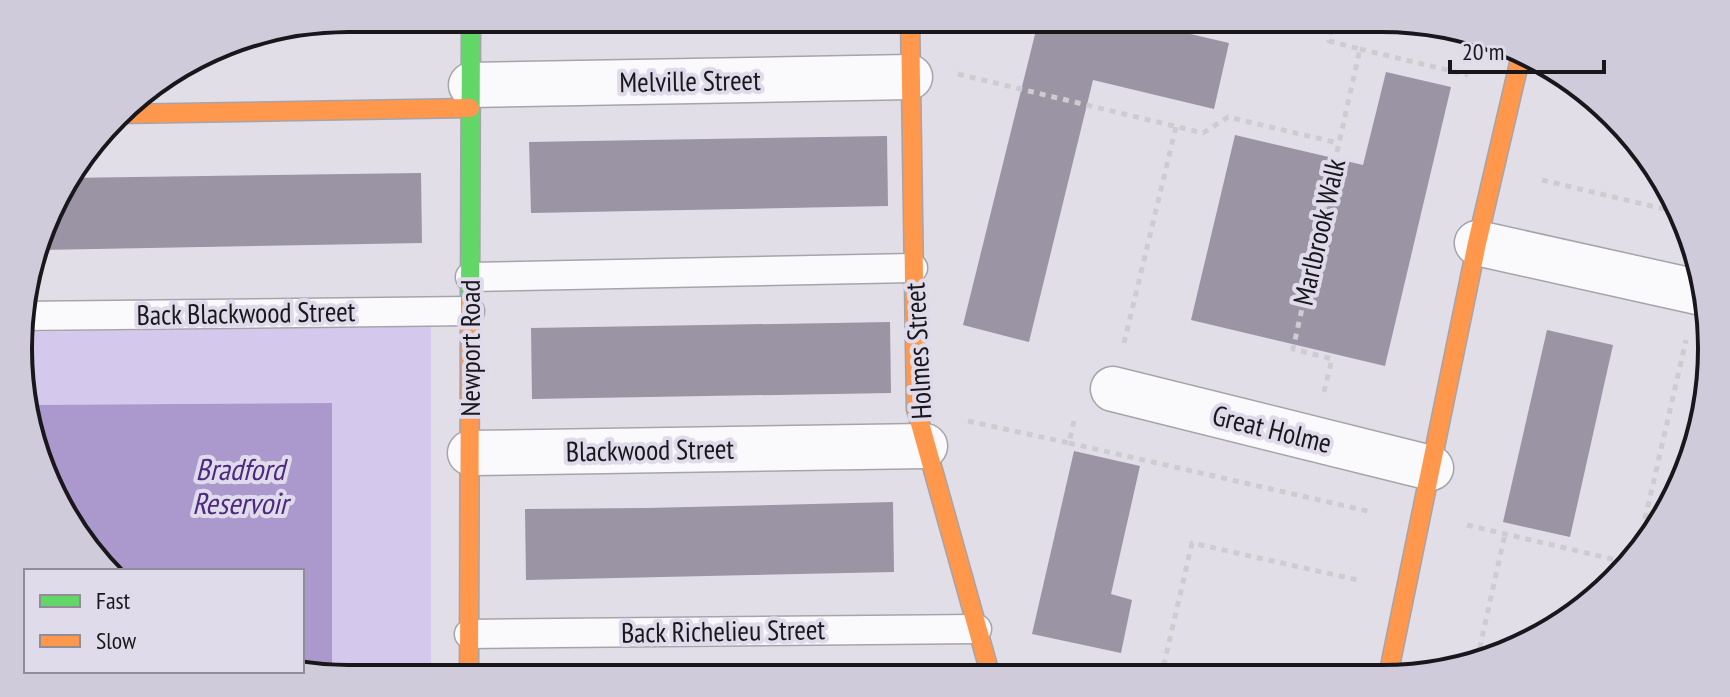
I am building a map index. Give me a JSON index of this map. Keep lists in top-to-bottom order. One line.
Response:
{"streets":{"street":["Melville Street","Newport Road","Holmes Street","Great Holme","Blackwood Street"],"lane":["Back Blackwood Street","Back Richelieu Street"],"path":["Marlbrook Walk"]},"crossings":[["Melville Street","Newport Road"],["Melville Street","Holmes Street"],["Marlbrook Walk","Great Holme"],["Back Blackwood Street","Newport Road"],["Newport Road","Blackwood Street"],["Newport Road","Back Richelieu Street"],["Holmes Street","Blackwood Street"],["Holmes Street","Back Richelieu Street"]],"water":["Bradford Reservoir"],"legend":["Fast","Slow"],"scale_bar":"20 m"}
